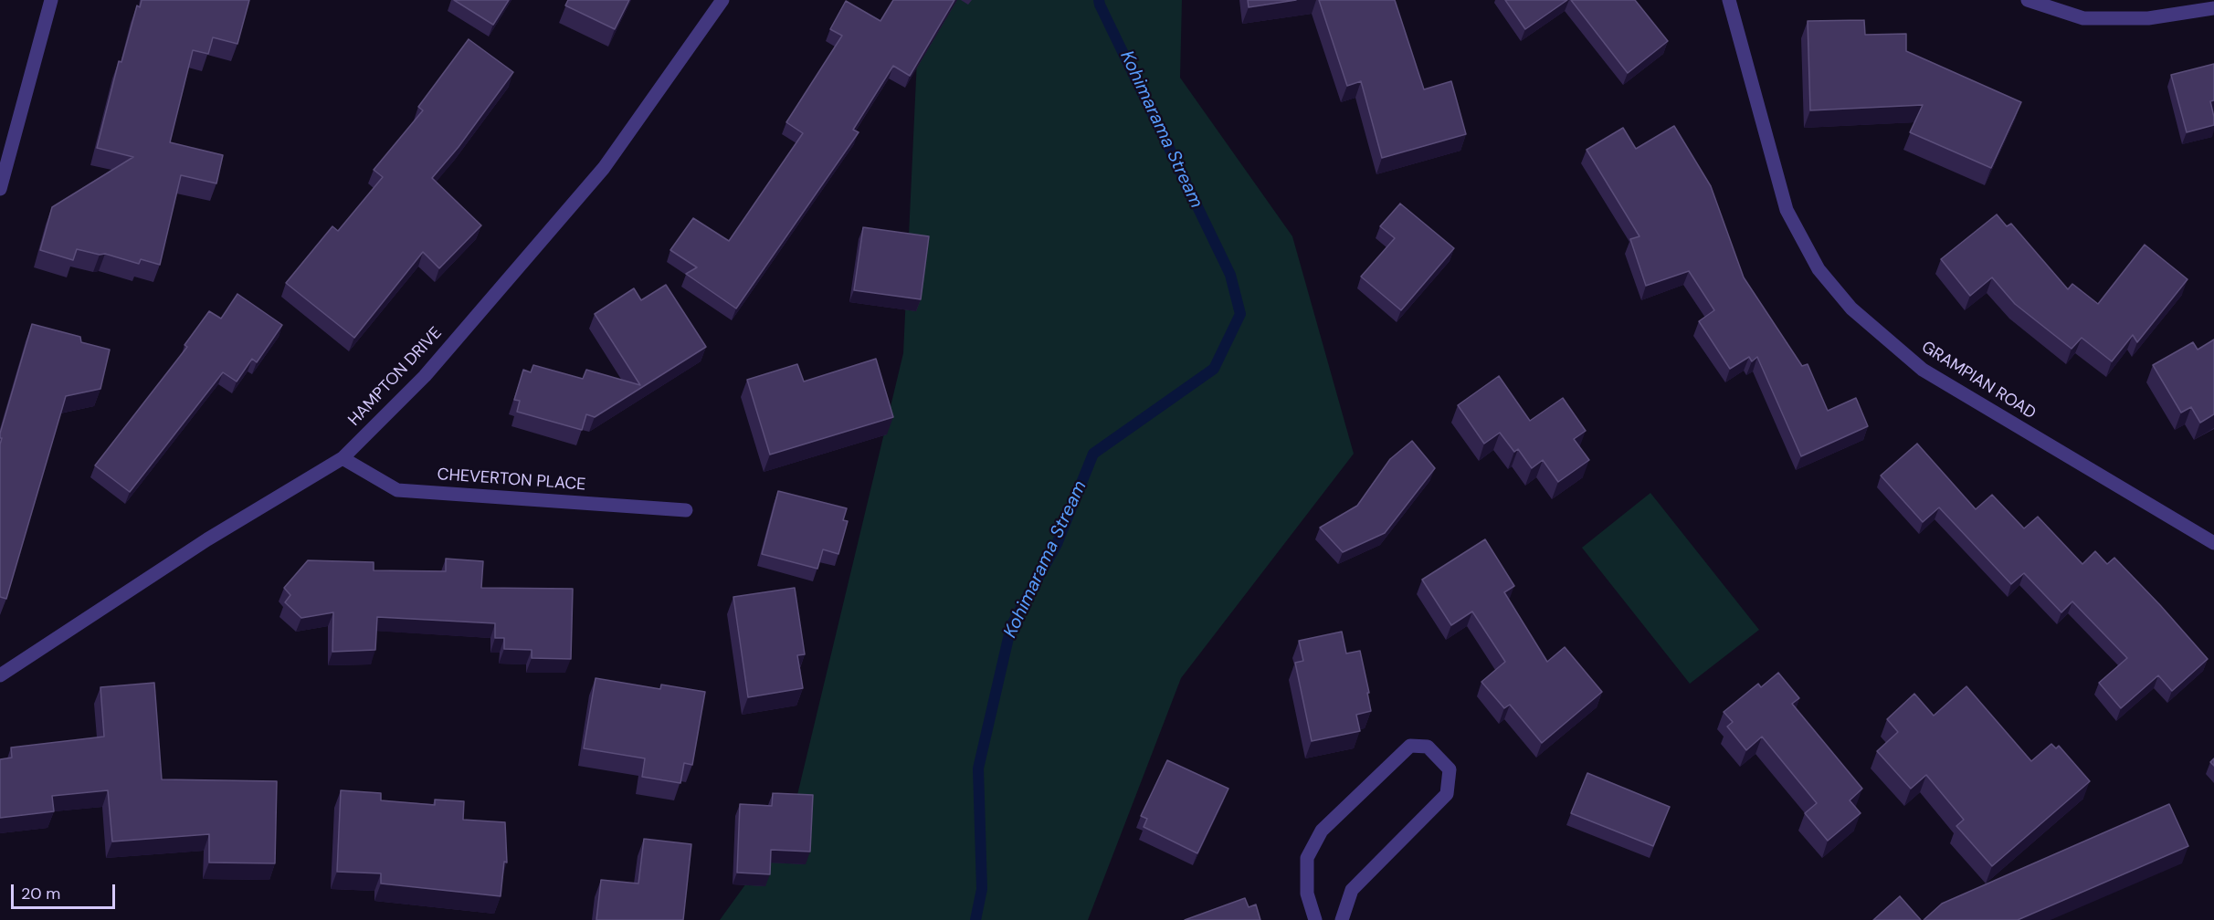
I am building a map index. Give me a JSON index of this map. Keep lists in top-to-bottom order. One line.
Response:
{"streets":{"street":["HAMPTON DRIVE","GRAMPIAN ROAD","CHEVERTON PLACE"]},"crossings":[["HAMPTON DRIVE","CHEVERTON PLACE"]],"water":["Kohimarama Stream"],"scale_bar":"20 m"}
